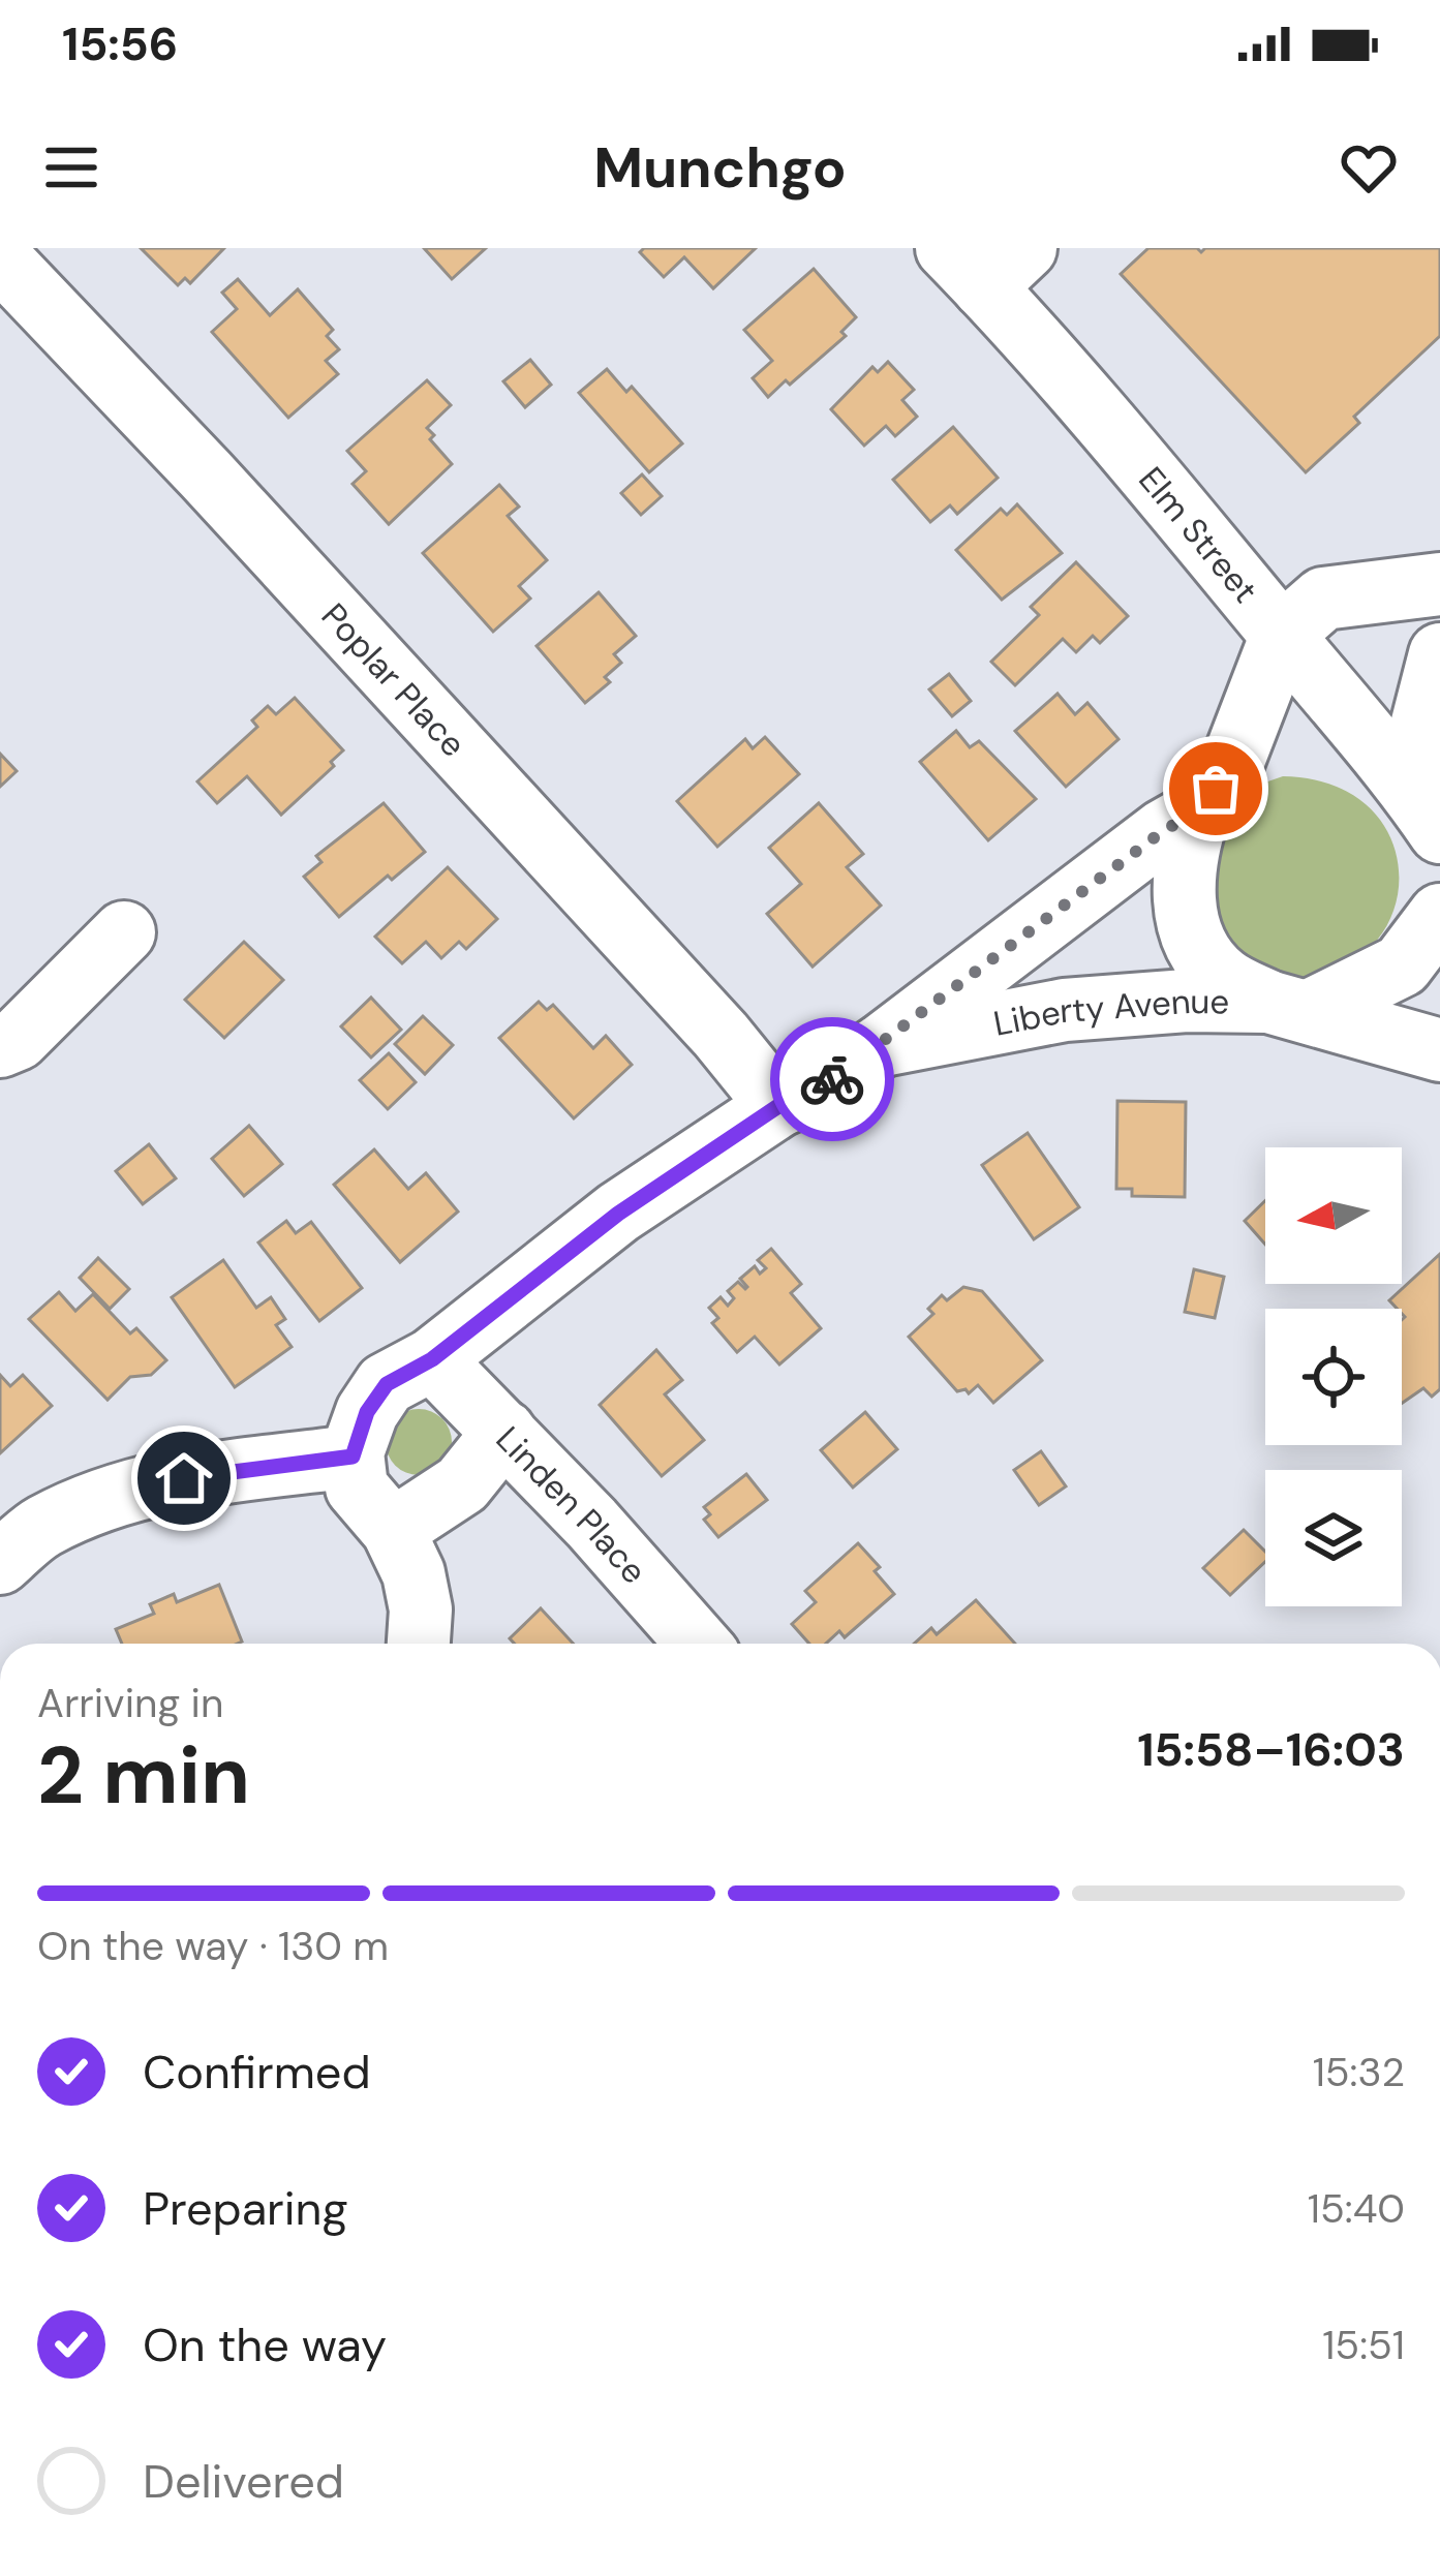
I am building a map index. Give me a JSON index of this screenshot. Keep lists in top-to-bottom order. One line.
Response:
{"streets":{"street":["Elm Street","Poplar Place","Liberty Avenue","Linden Place"]},"crossings":[["Elm Street","Liberty Avenue"],["Poplar Place","Liberty Avenue"],["Liberty Avenue","Linden Place"]],"north":"left","page":{"status":"15:56","header":"Munchgo","heading":["2 min","Arriving in","15:58–16:03"],"bar":"On the way · 130 m","list":[["Confirmed","15:32"],["Preparing","15:40"],["On the way","15:51"],"Delivered"]}}
